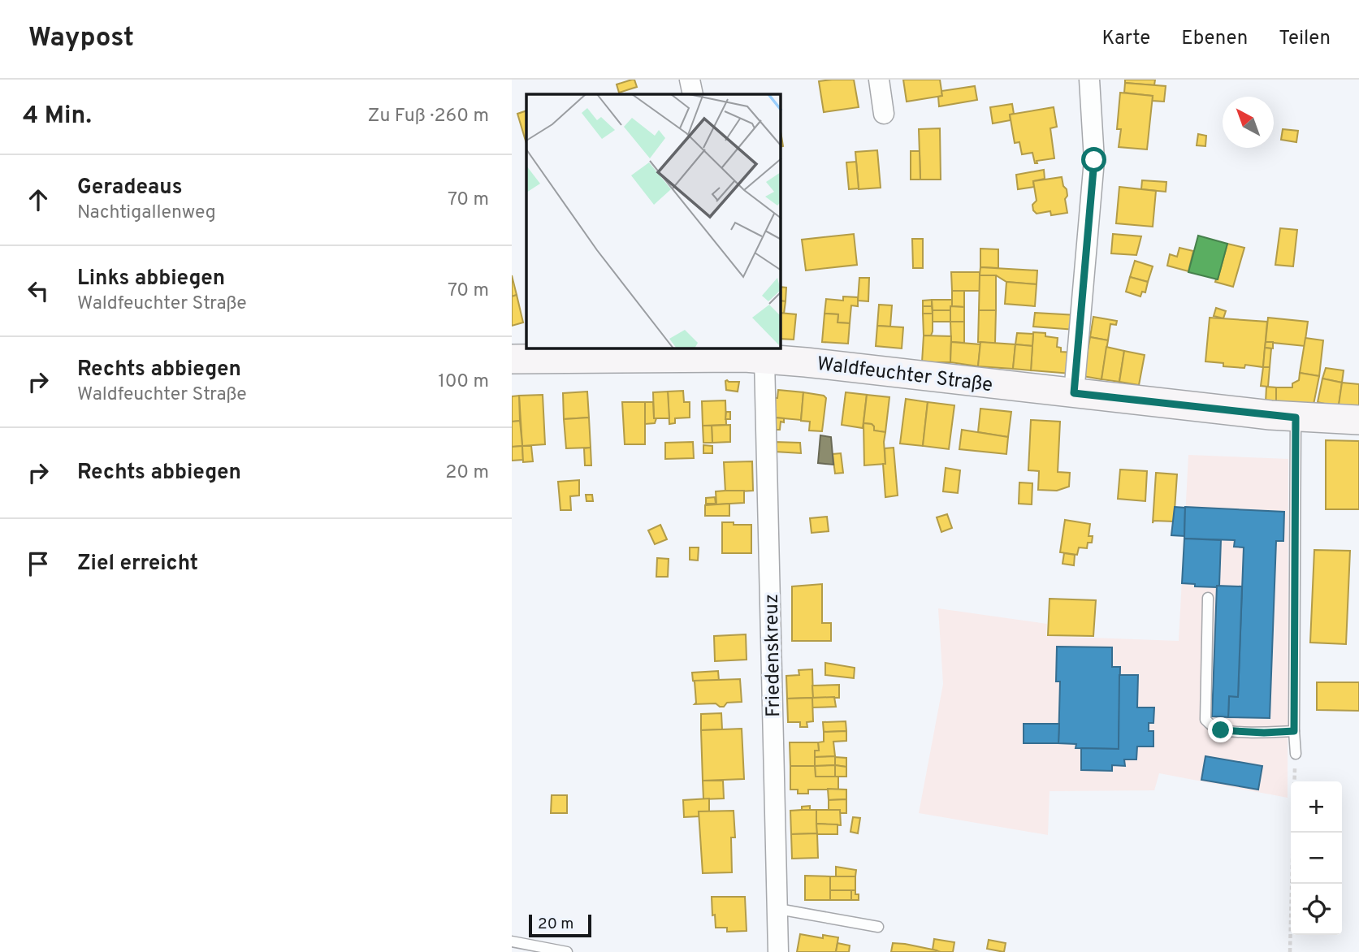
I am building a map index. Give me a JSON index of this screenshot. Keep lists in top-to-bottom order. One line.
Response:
{"streets":{"street":["Waldfeuchter Straße","Friedenskreuz"]},"crossings":[["Waldfeuchter Straße","Friedenskreuz"]],"scale_bar":"20 m","north":"top left","page":{"header":"Waypost","nav":["Karte","Ebenen","Teilen"],"heading":["4 Min.","Zu Fuß · 260 m"],"list":[["Geradeaus","Nachtigallenweg","70 m"],["Links abbiegen","Waldfeuchter Straße","70 m"],["Rechts abbiegen","Waldfeuchter Straße","100 m"],["Rechts abbiegen","20 m"],"Ziel erreicht"],"map_buttons":["+","−"],"scale":"20 m"}}
